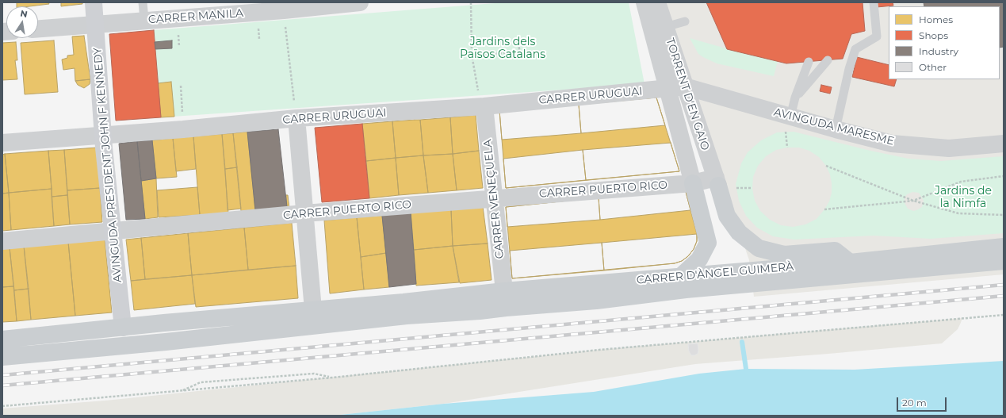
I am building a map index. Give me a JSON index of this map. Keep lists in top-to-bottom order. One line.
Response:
{"streets":{"main road":["CARRER D'ÀNGEL GUIMERÀ"],"street":["CARRER MANILA","TORRENT D'EN GAIO","CARRER URUGUAI","AVINGUDA MARESME","AVINGUDA PRESIDENT JOHN F KENNEDY","CARRER PUERTO RICO","CARRER VENEÇUELA"]},"crossings":[["CARRER MANILA","AVINGUDA PRESIDENT JOHN F KENNEDY"],["TORRENT D'EN GAIO","CARRER URUGUAI"],["TORRENT D'EN GAIO","AVINGUDA MARESME"],["TORRENT D'EN GAIO","CARRER PUERTO RICO"],["CARRER URUGUAI","AVINGUDA MARESME"],["CARRER URUGUAI","AVINGUDA PRESIDENT JOHN F KENNEDY"],["CARRER URUGUAI","CARRER VENEÇUELA"],["AVINGUDA PRESIDENT JOHN F KENNEDY","CARRER PUERTO RICO"],["AVINGUDA PRESIDENT JOHN F KENNEDY","CARRER D'ÀNGEL GUIMERÀ"],["CARRER PUERTO RICO","CARRER VENEÇUELA"],["CARRER VENEÇUELA","CARRER D'ÀNGEL GUIMERÀ"]],"parks":["Jardins dels Països Catalans","Jardins de la Nimfa"],"legend":["Homes","Shops","Industry","Other"],"scale_bar":"20 m","north":"top"}
